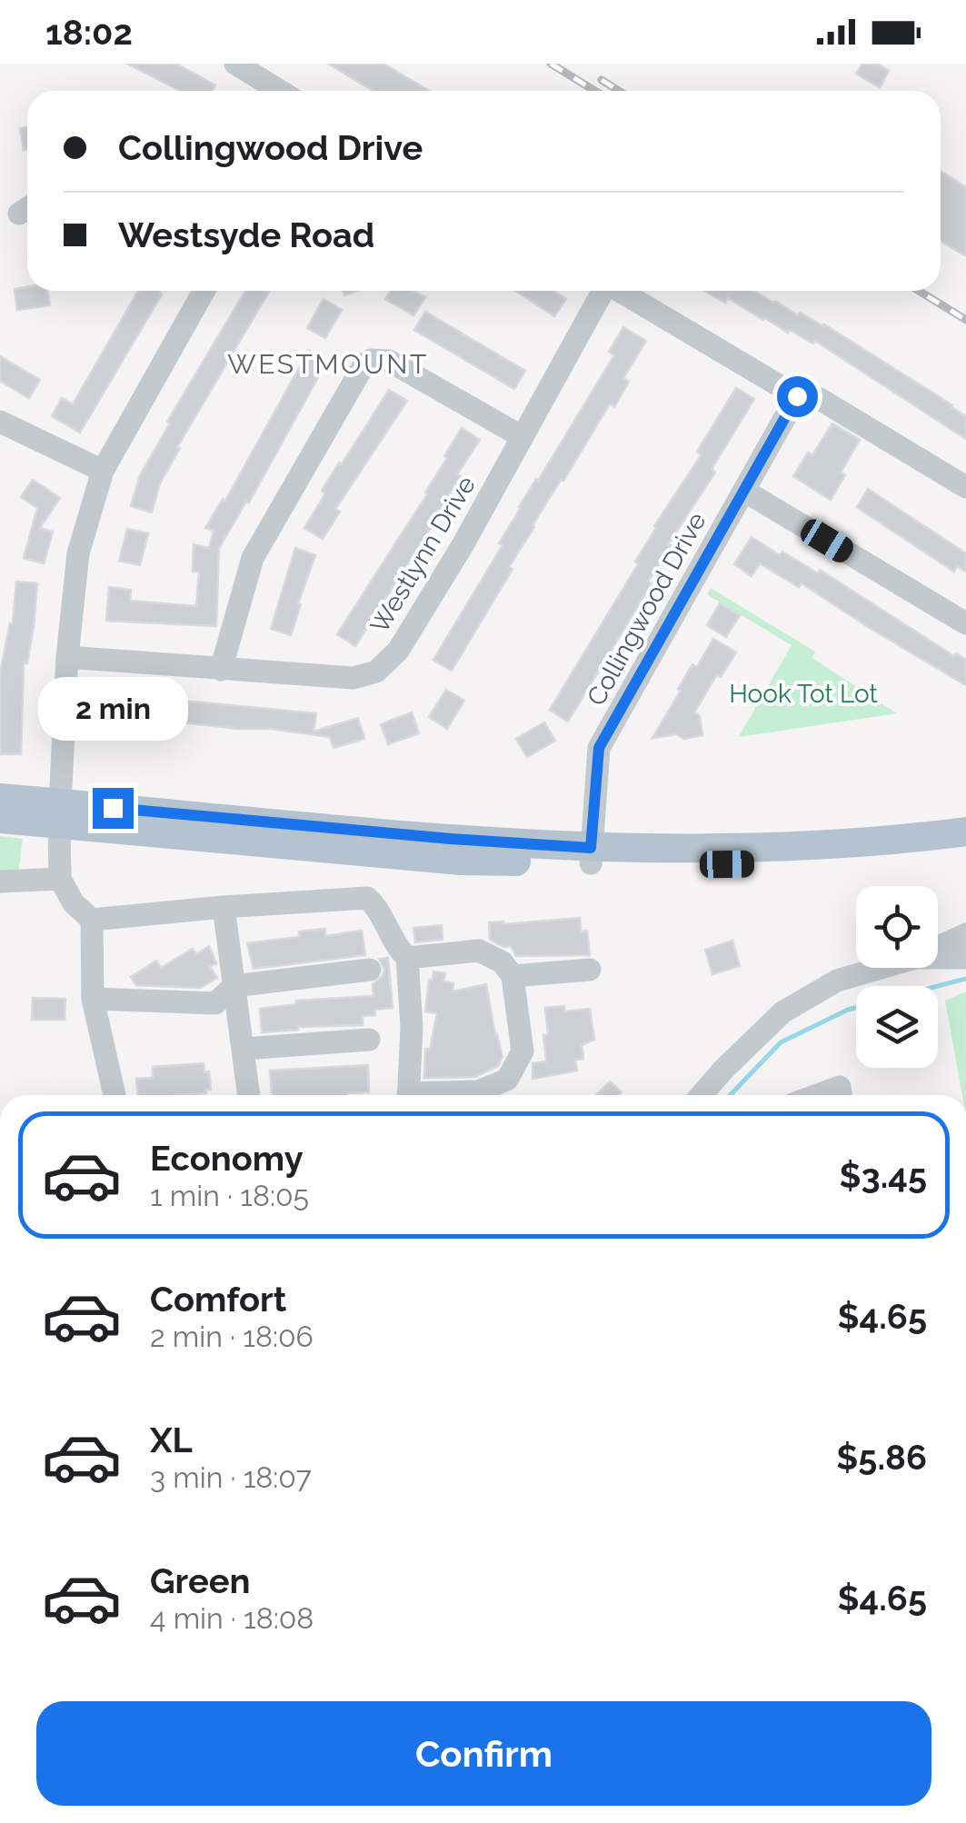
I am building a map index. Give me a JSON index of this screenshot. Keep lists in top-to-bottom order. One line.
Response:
{"streets":{"street":["Westlynn Drive","Collingwood Drive"]},"districts":["WESTMOUNT"],"parks":["Hook Tot Lot"],"page":{"status":"18:02","banner":["Collingwood Drive","Westsyde Road"],"bubble":"2 min","list":[{"name":"Economy","note":"1 min · 18:05","value":"$3.45"},{"name":"Comfort","note":"2 min · 18:06","value":"$4.65"},{"name":"XL","note":"3 min · 18:07","value":"$5.86"},{"name":"Green","note":"4 min · 18:08","value":"$4.65"}],"buttons":"Confirm"}}
